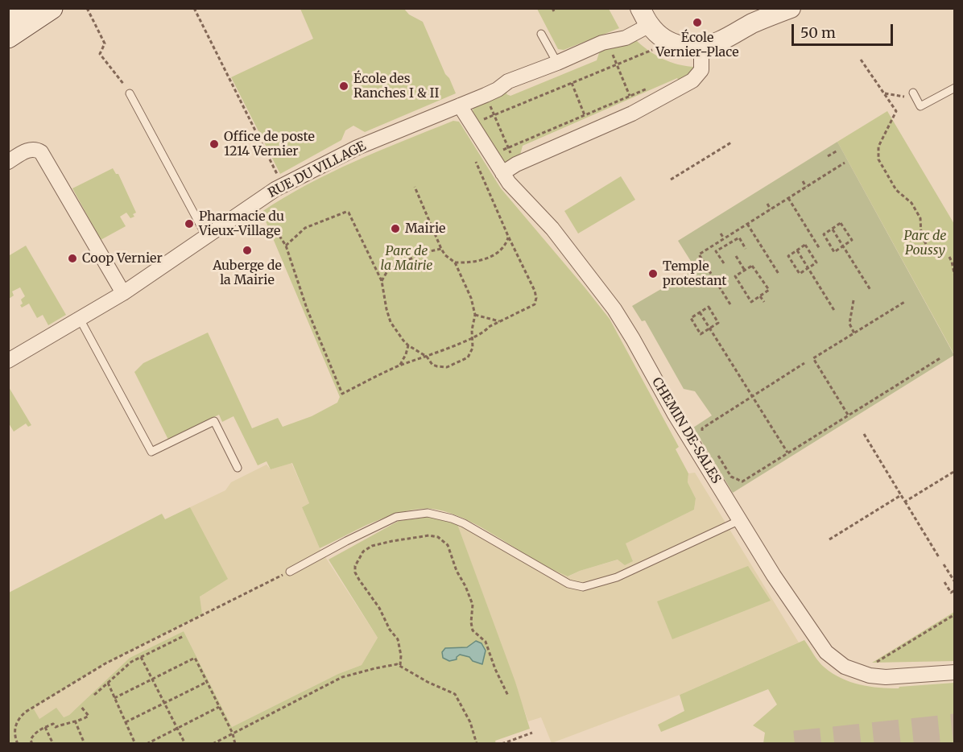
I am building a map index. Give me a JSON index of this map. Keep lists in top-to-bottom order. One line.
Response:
{"streets":{"street":["RUE DU VILLAGE","CHEMIN DE-SALES"]},"crossings":[["RUE DU VILLAGE","CHEMIN DE-SALES"]],"parks":["Parc de Poussy","Parc de la Mairie"],"places":["École Vernier-Place","École des Ranches I & II","Office de poste 1214 Vernier","Pharmacie du Vieux-Village","Mairie","Auberge de la Mairie","Coop Vernier","Temple protestant"],"scale_bar":"50 m"}
